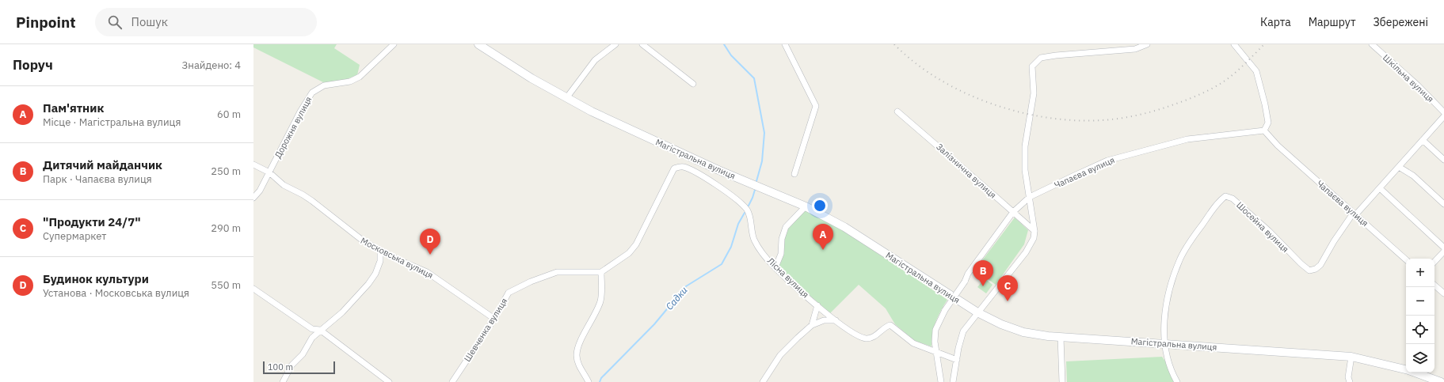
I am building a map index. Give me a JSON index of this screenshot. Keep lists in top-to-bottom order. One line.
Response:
{"streets":{"main road":["Магістральна вулиця"],"street":["Шкільна вулиця","Дорожня вулиця","Залізнична вулиця","Чапаєва вулиця","Шосейна вулиця","Московська вулиця","Лісна вулиця","Шевченка вулиця"]},"crossings":[["Дорожня вулиця","Московська вулиця"],["Магістральна вулиця","Шосейна вулиця"],["Залізнична вулиця","Чапаєва вулиця"],["Чапаєва вулиця","Шосейна вулиця"],["Чапаєва вулиця","Лісна вулиця"],["Московська вулиця","Шевченка вулиця"],["Лісна вулиця","Шевченка вулиця"]],"water":["Садки"],"scale_bar":"100 m","page":{"header":"Pinpoint","search":"Пошук","nav":["Карта","Маршрут","Збережені"],"heading":["Поруч","Знайдено: 4"],"list":[{"mark":"A","name":"Пам'ятник","note":"Місце · Магістральна вулиця","value":"60 m"},{"mark":"B","name":"Дитячий майданчик","note":"Парк · Чапаєва вулиця","value":"250 m"},{"mark":"C","name":"\"Продукти 24/7\"","note":"Супермаркет","value":"290 m"},{"mark":"D","name":"Будинок культури","note":"Установа · Московська вулиця","value":"550 m"}],"pins":["A","D","B","C"],"map_buttons":["+","−"],"scale":"100 m"}}
